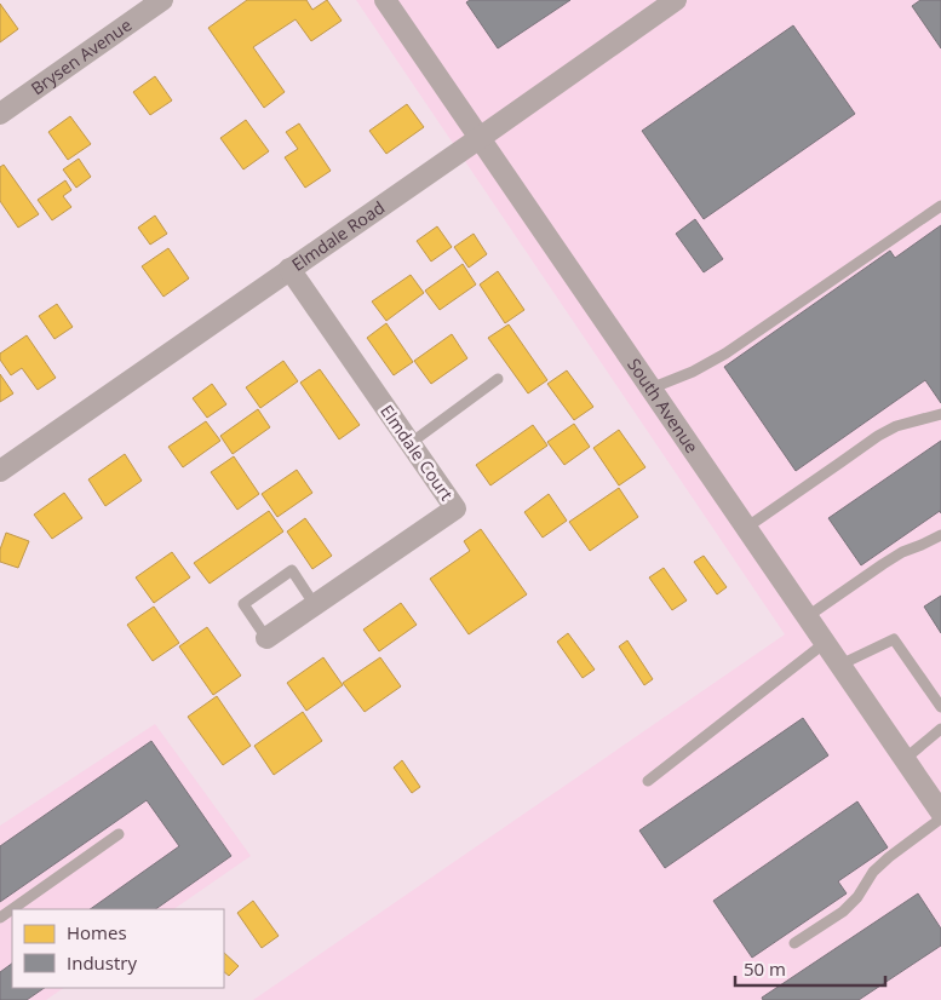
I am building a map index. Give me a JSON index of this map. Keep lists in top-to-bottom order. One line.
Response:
{"streets":{"street":["Brysen Avenue","Elmdale Road","South Avenue","Elmdale Court"]},"crossings":[["Elmdale Road","South Avenue"],["Elmdale Road","Elmdale Court"]],"legend":["Homes","Industry"],"scale_bar":"50 m"}
